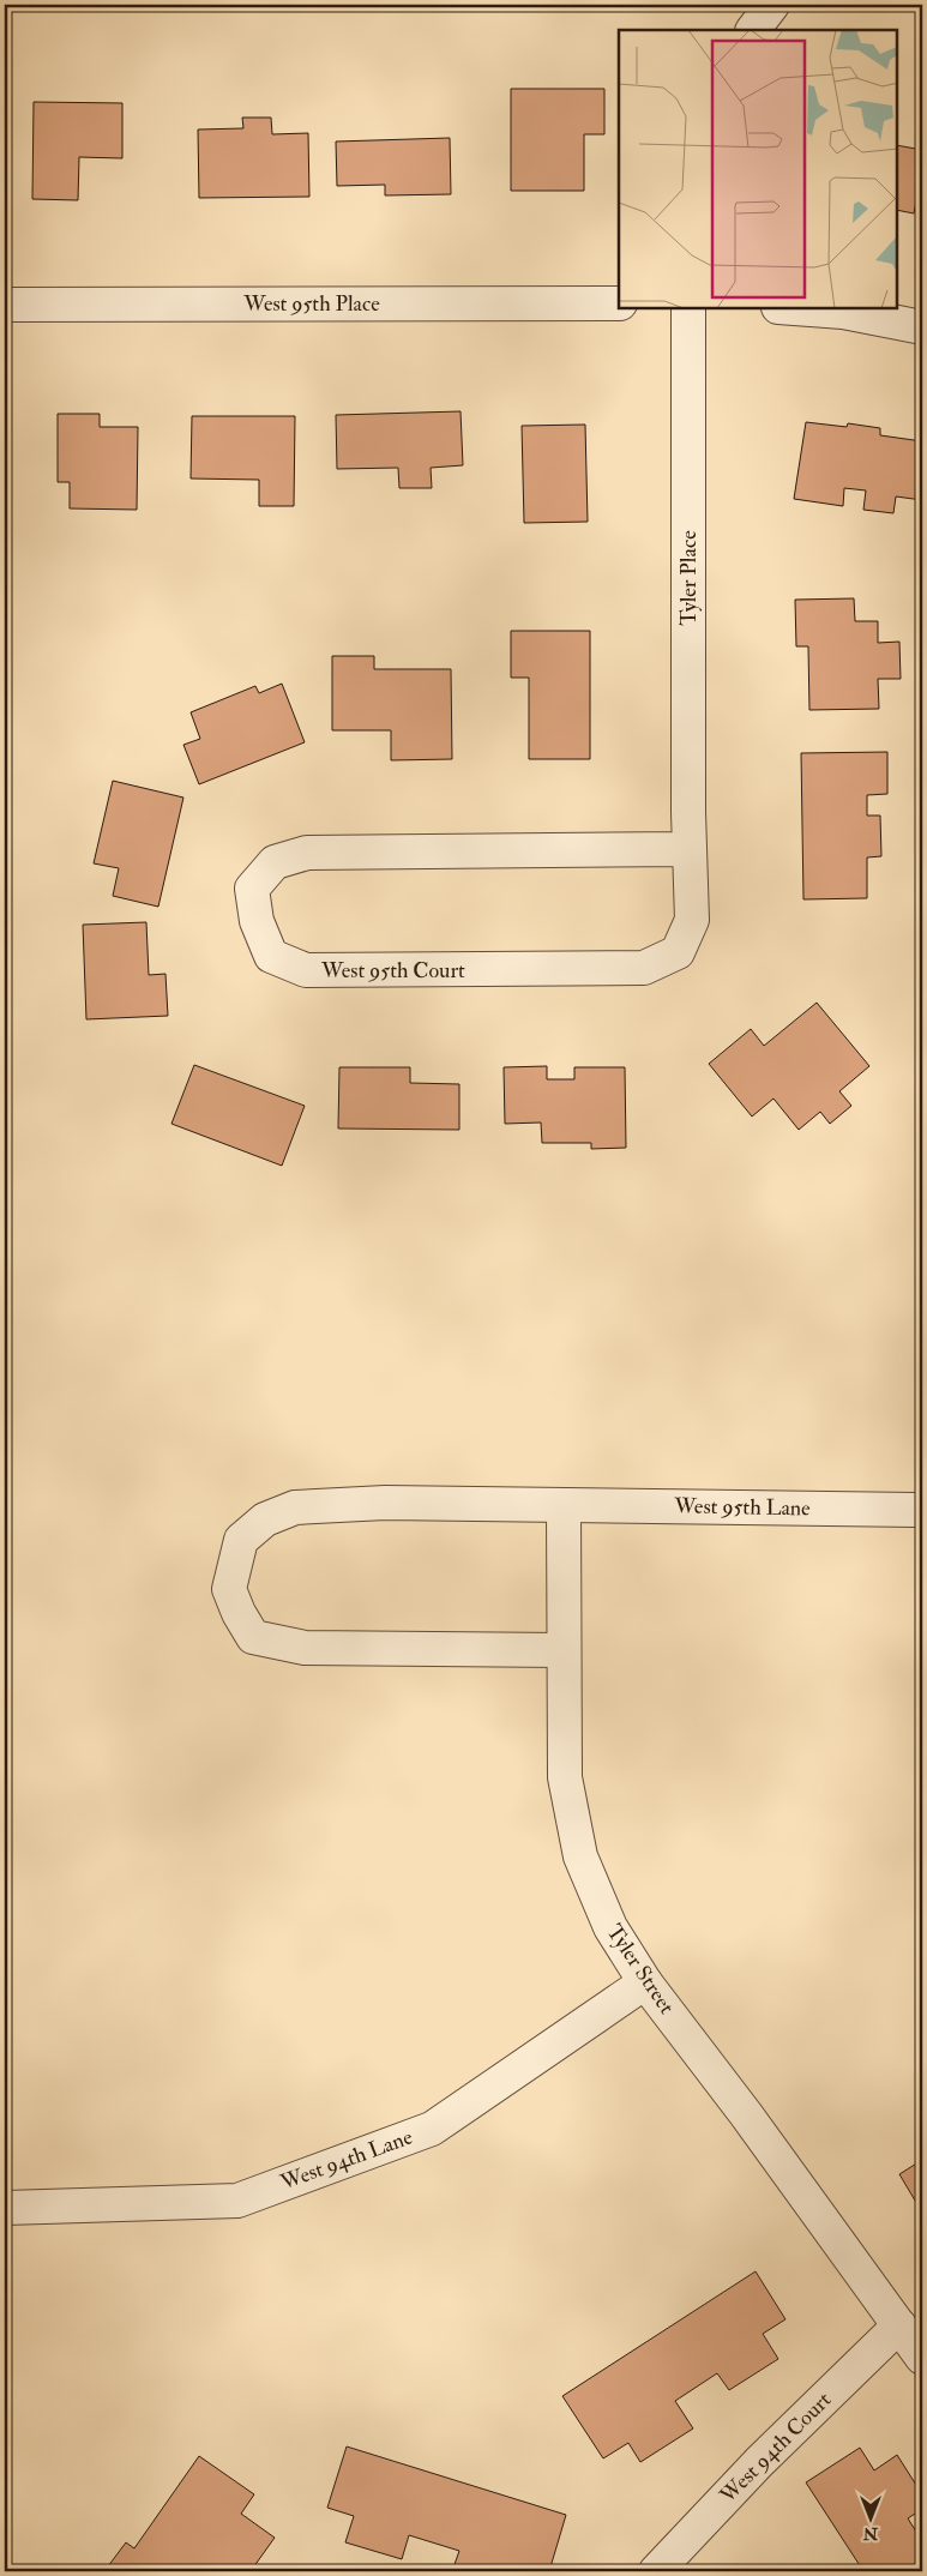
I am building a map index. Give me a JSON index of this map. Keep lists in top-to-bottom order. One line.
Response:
{"streets":{"street":["West 95th Place","Tyler Place","West 95th Court","West 95th Lane","Tyler Street","West 94th Lane","West 94th Court"]},"crossings":[["Tyler Place","West 95th Court"],["West 95th Lane","Tyler Street"],["Tyler Street","West 94th Lane"],["Tyler Street","West 94th Court"]],"north":"bottom"}
